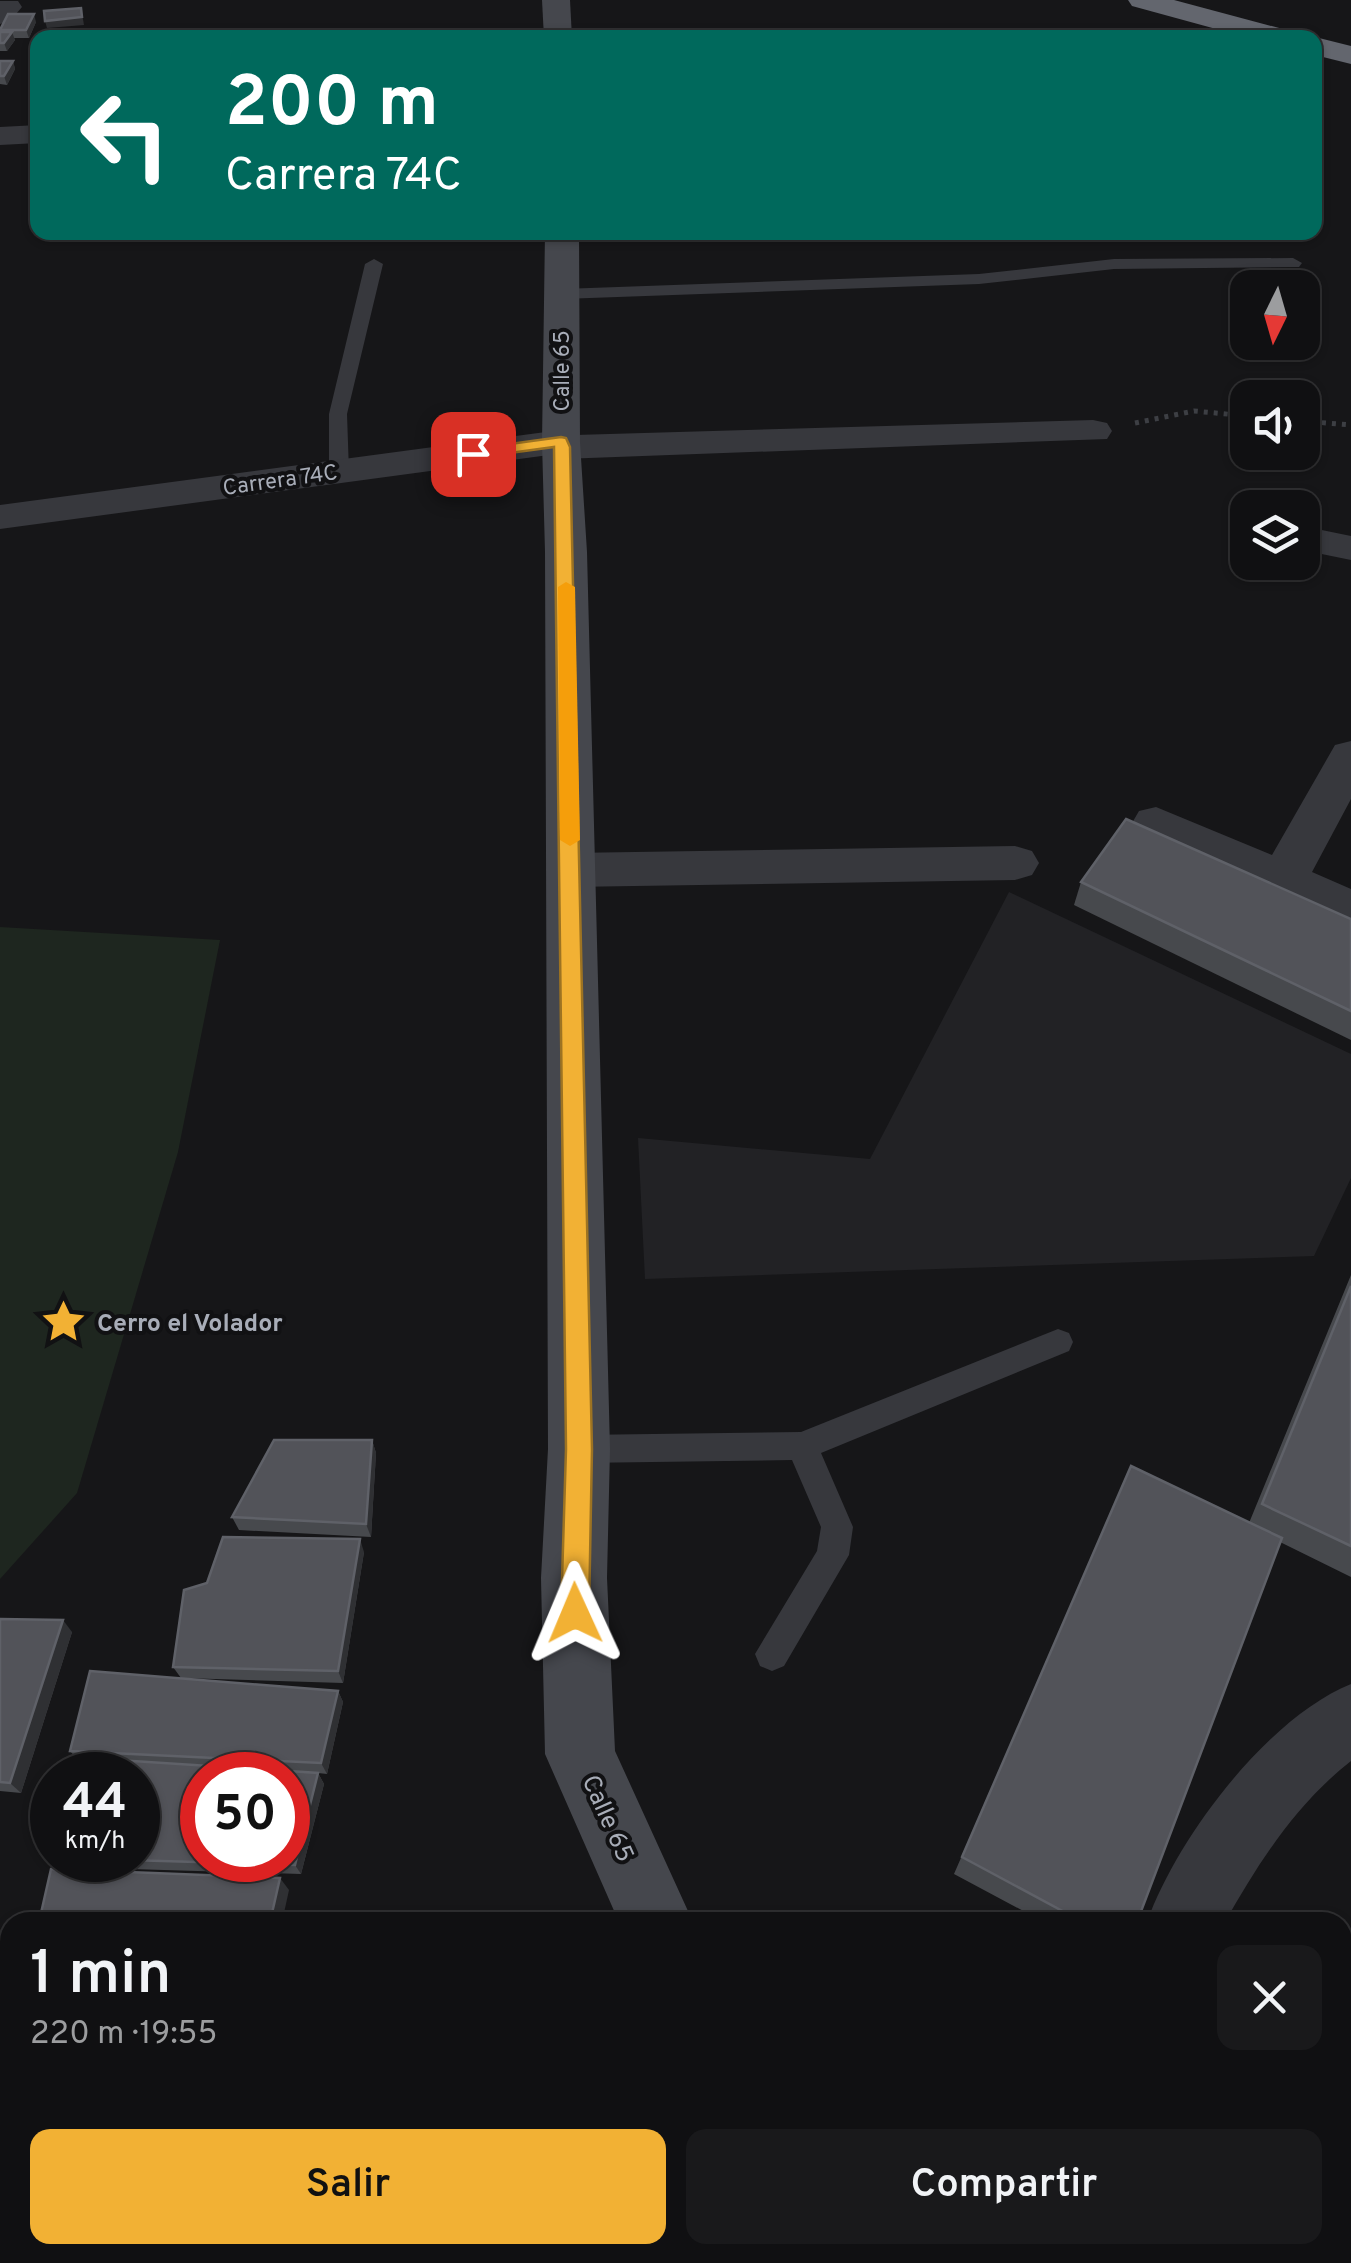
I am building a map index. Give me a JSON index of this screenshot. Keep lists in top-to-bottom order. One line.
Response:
{"streets":{"main road":["Calle 65"],"street":["Carrera 74C"]},"crossings":[["Calle 65","Carrera 74C"]],"places":{"place":["Cerro el Volador"]},"north":"bottom","page":{"turn":["200 m","Carrera 74C"],"speed":"44 km/h","limit":"50","heading":["1 min","220 m · 19:55"],"buttons":["Salir","Compartir"]}}
